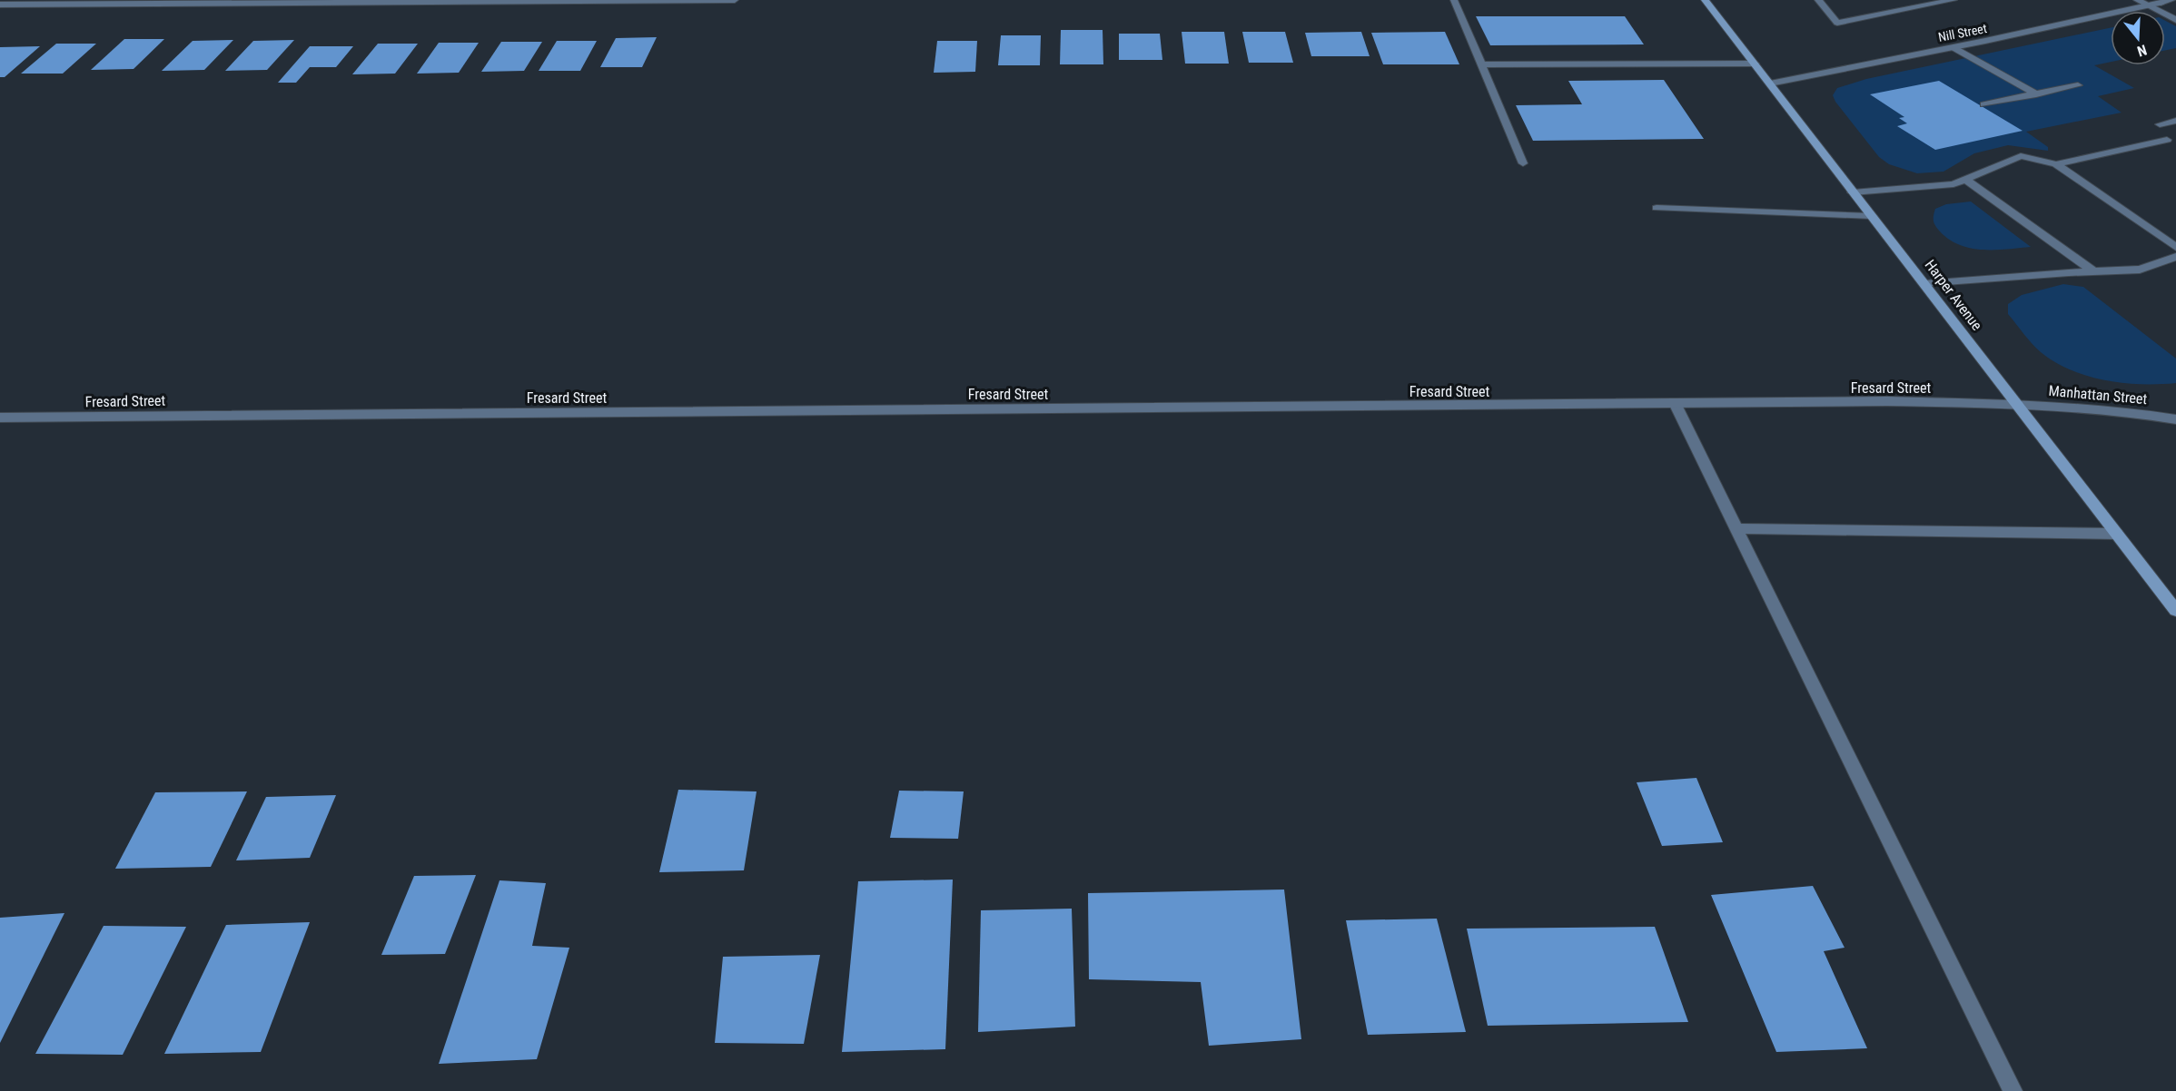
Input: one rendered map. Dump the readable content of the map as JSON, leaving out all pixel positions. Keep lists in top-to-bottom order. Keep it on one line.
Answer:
{"streets":{"main road":["Harper Avenue"],"street":["Nill Street","Fresard Street","Manhattan Street"]},"crossings":[["Nill Street","Harper Avenue"],["Harper Avenue","Fresard Street"],["Harper Avenue","Manhattan Street"],["Fresard Street","Manhattan Street"]],"north":"bottom"}
